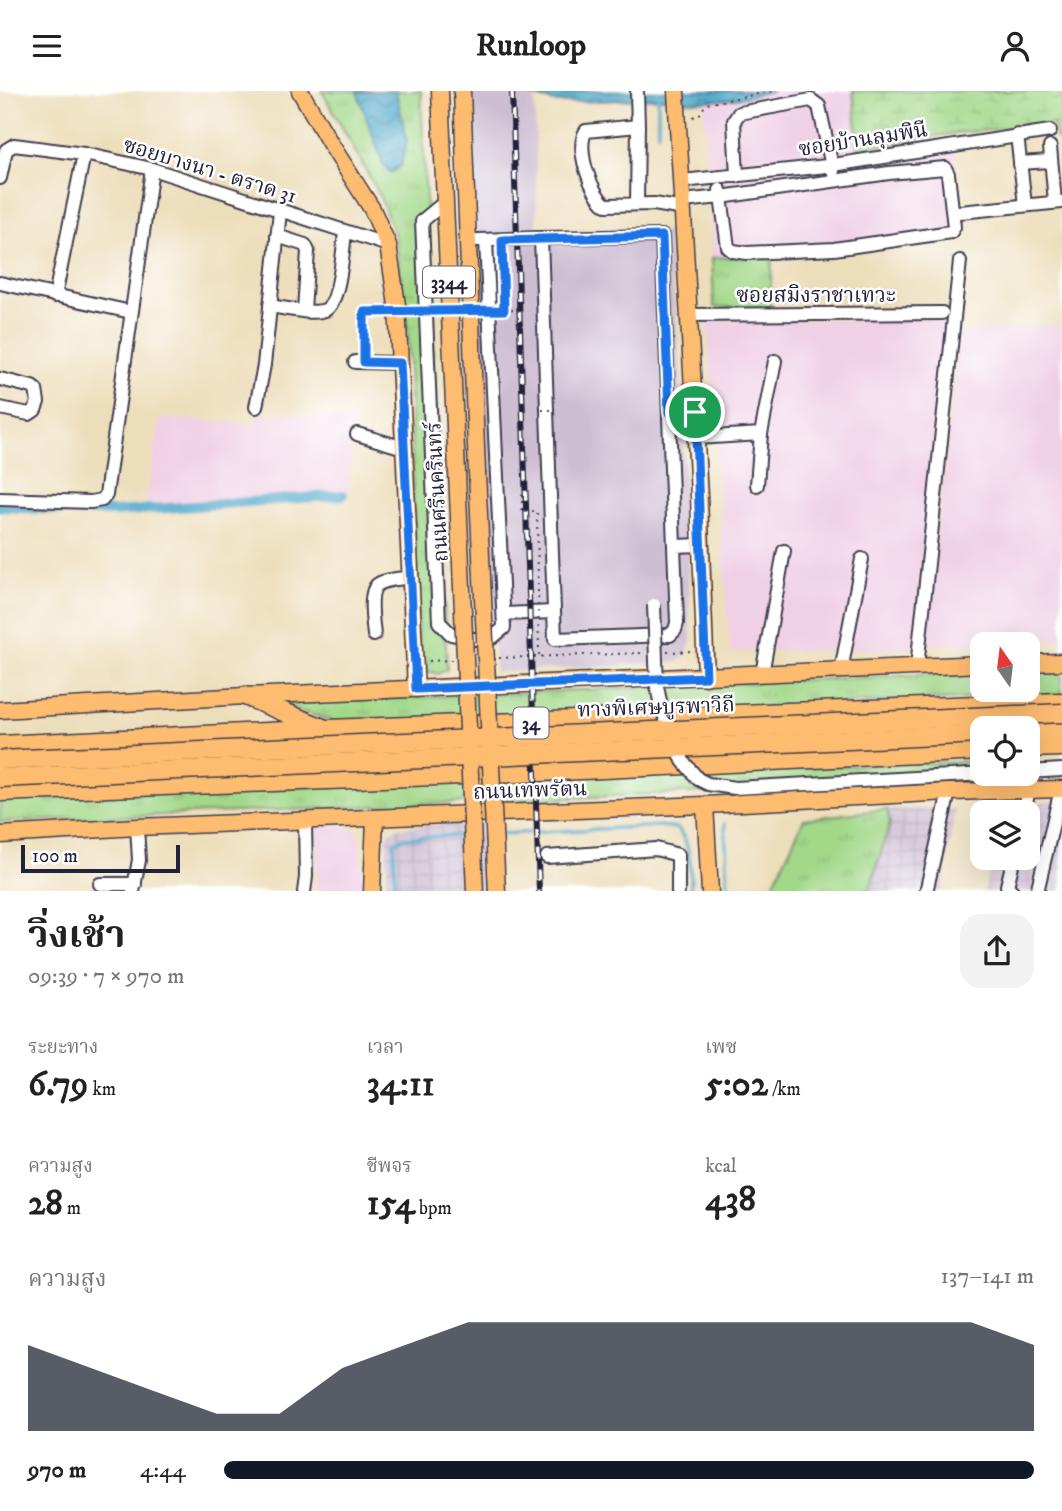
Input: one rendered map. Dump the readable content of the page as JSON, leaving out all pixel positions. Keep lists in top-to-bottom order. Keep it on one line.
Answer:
{"streets":{"highway":["ทางพิเศษบูรพาวิถี","34","ถนนเทพรัตน"],"main road":["3344","ถนนศรีนครินทร์"],"street":["ซอยบ้านลุมพินี","ซอยบางนา - ตราด 31","ซอยสมิงราชาเทวะ"]},"scale_bar":"100 m","north":"top","page":{"header":"Runloop","scale":"100 m","heading":["วิ่งเช้า","09:39 · 7 × 970 m"],"stats":[["ระยะทาง","6.79 km"],["เวลา","34:11"],["เพซ","5:02 /km"],["ความสูง","28 m"],["ชีพจร","154 bpm"],["kcal","438"]],"chart":["ความสูง","137–141 m"],"list":[{"name":"970 m","note":"4:44"}]}}
